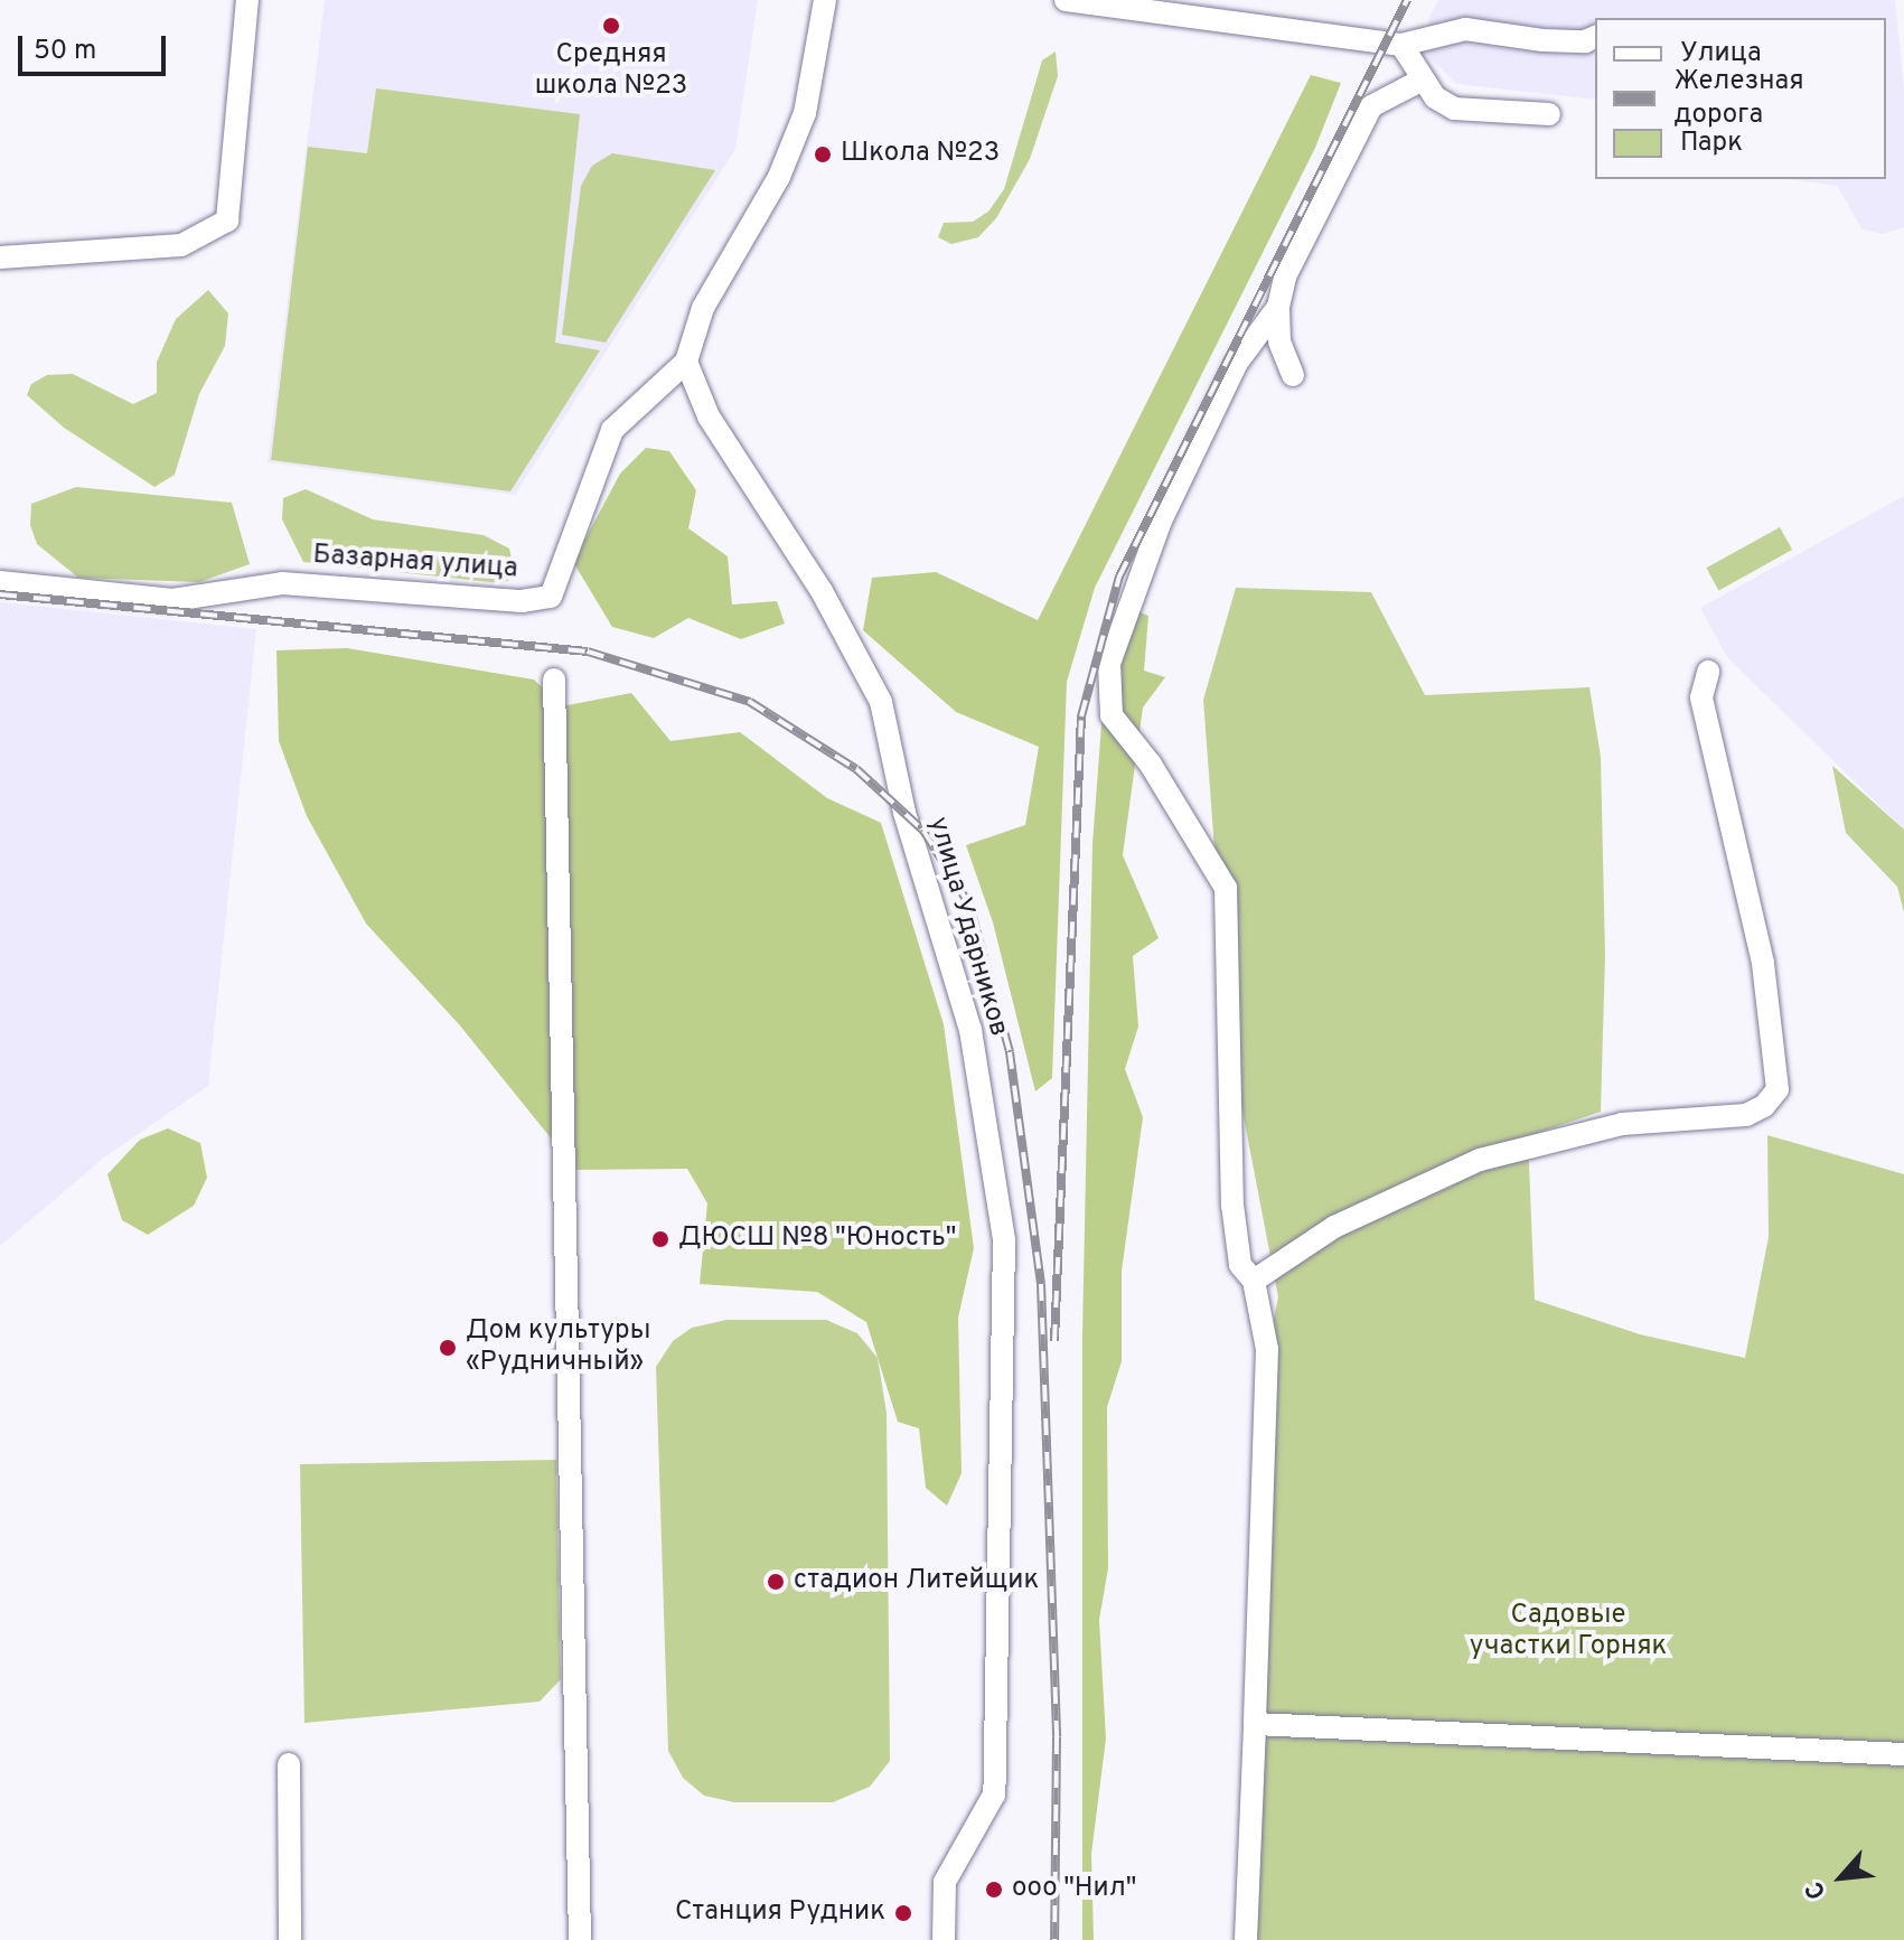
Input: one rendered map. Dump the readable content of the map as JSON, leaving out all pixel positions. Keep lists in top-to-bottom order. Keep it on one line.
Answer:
{"streets":{"street":["Базарная улица","улица Ударников"]},"crossings":[["Базарная улица","улица Ударников"]],"parks":["Садовые участки Горняк"],"places":["Средняя школа №23","Школа №23","ДЮСШ №8 \"Юность\"","Дом культуры «Рудничный»","стадион Литейщик","ооо \"Нил\"","Станция Рудник"],"legend":["Улица","Железная дорога","Парк"],"scale_bar":"50 m","north":"bottom left"}
